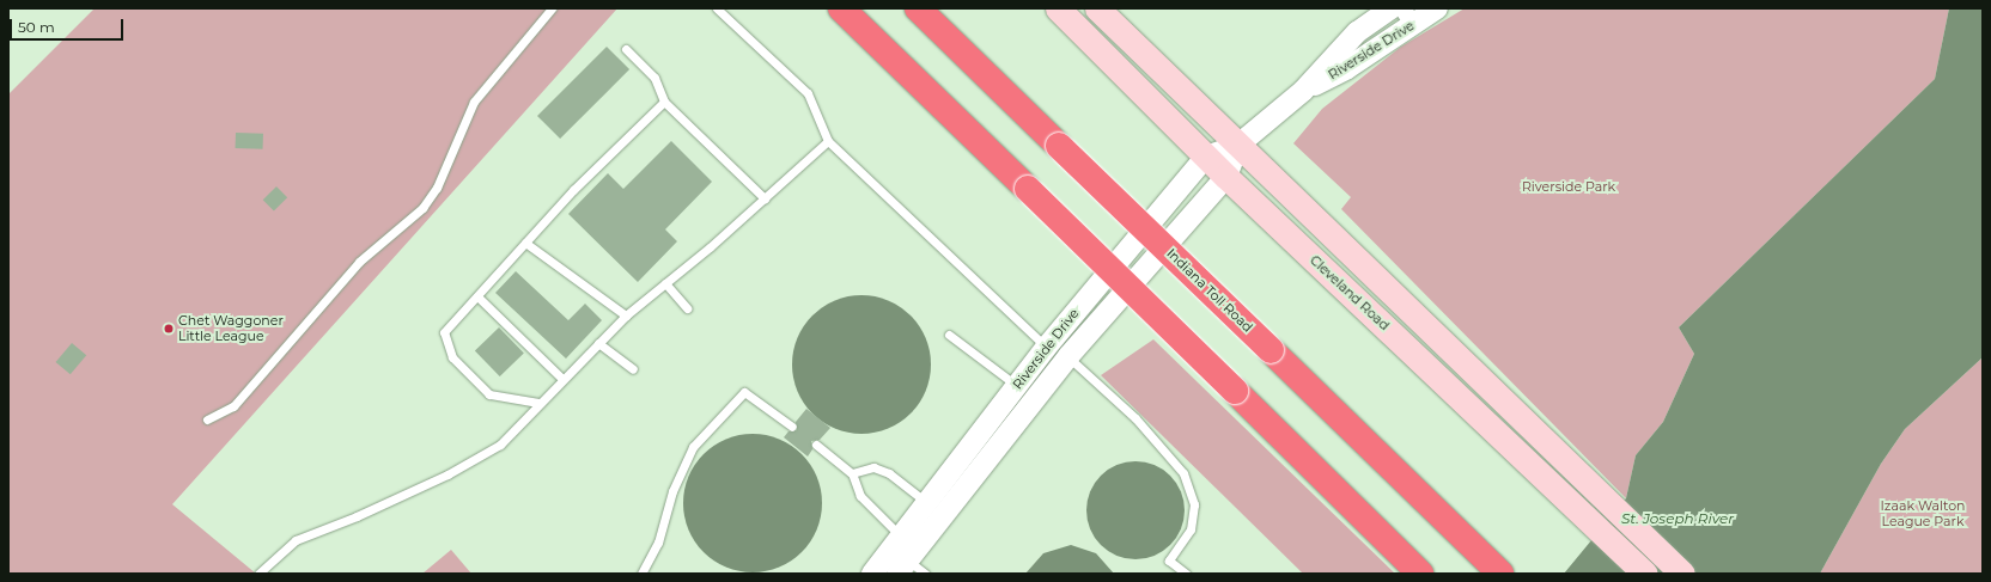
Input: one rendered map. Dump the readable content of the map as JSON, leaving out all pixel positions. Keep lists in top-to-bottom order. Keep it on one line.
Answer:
{"streets":{"highway":["Indiana Toll Road"],"main road":["Cleveland Road"],"street":["Riverside Drive"]},"crossings":[["Riverside Drive","Cleveland Road"]],"water":["St. Joseph River"],"parks":["Riverside Park","Izaak Walton League Park"],"places":["Chet Waggoner Little League"],"scale_bar":"50 m"}
